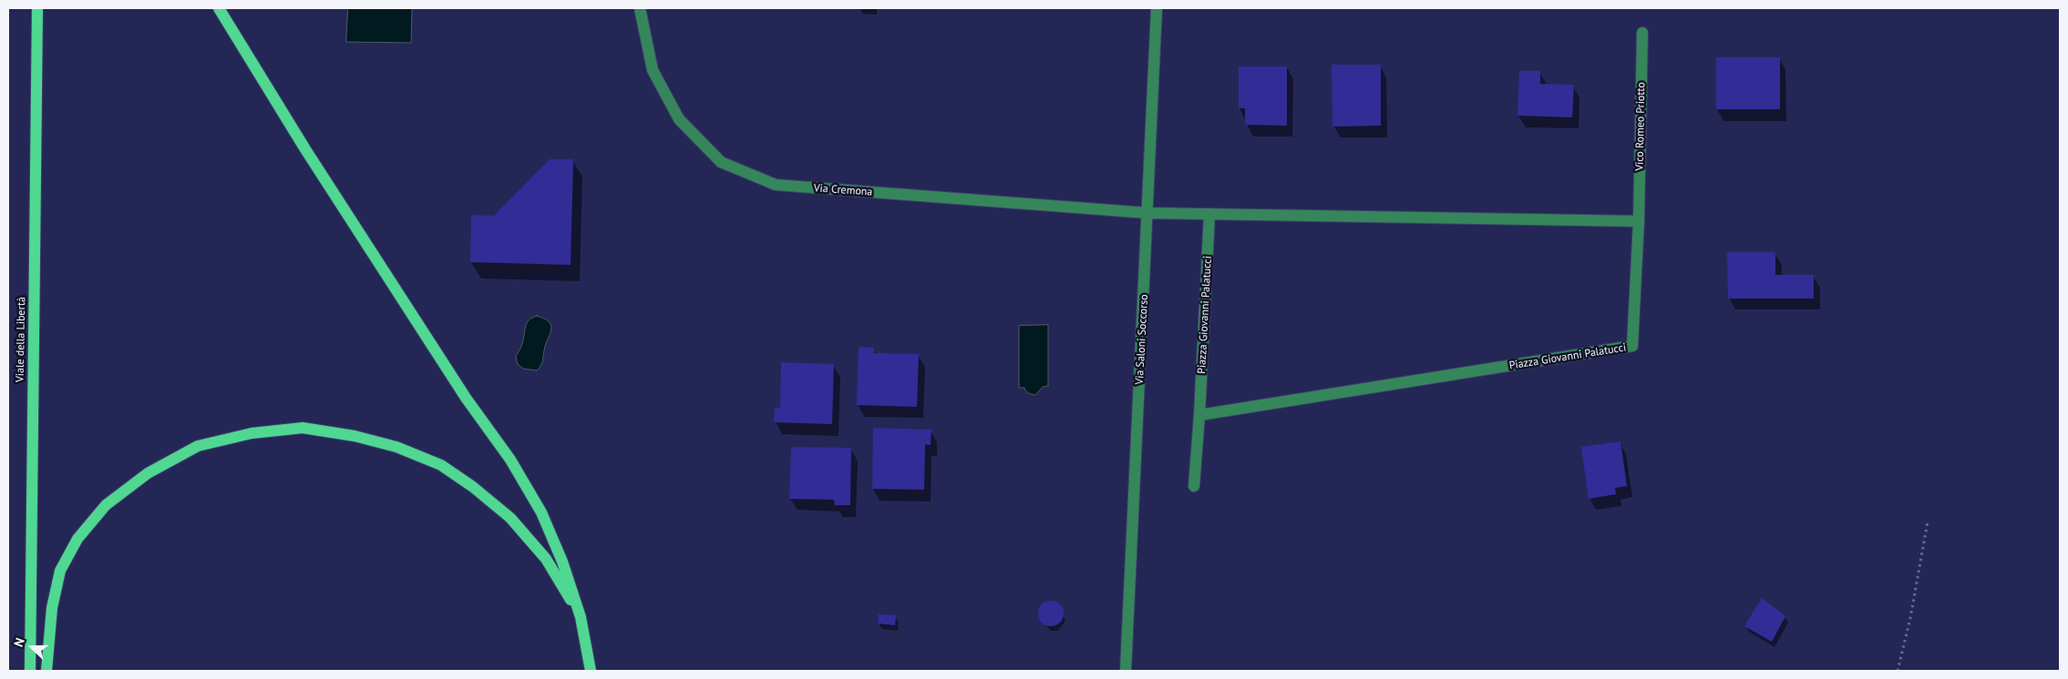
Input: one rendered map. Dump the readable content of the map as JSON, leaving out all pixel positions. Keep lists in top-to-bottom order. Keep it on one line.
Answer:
{"streets":{"main road":["Viale della Libertà"],"street":["Vico Romeo Priotto","Via Cremona","Piazza Giovanni Palatucci","Via Saloni Soccorso"]},"crossings":[["Vico Romeo Priotto","Piazza Giovanni Palatucci"],["Via Cremona","Via Saloni Soccorso"]],"north":"left"}
